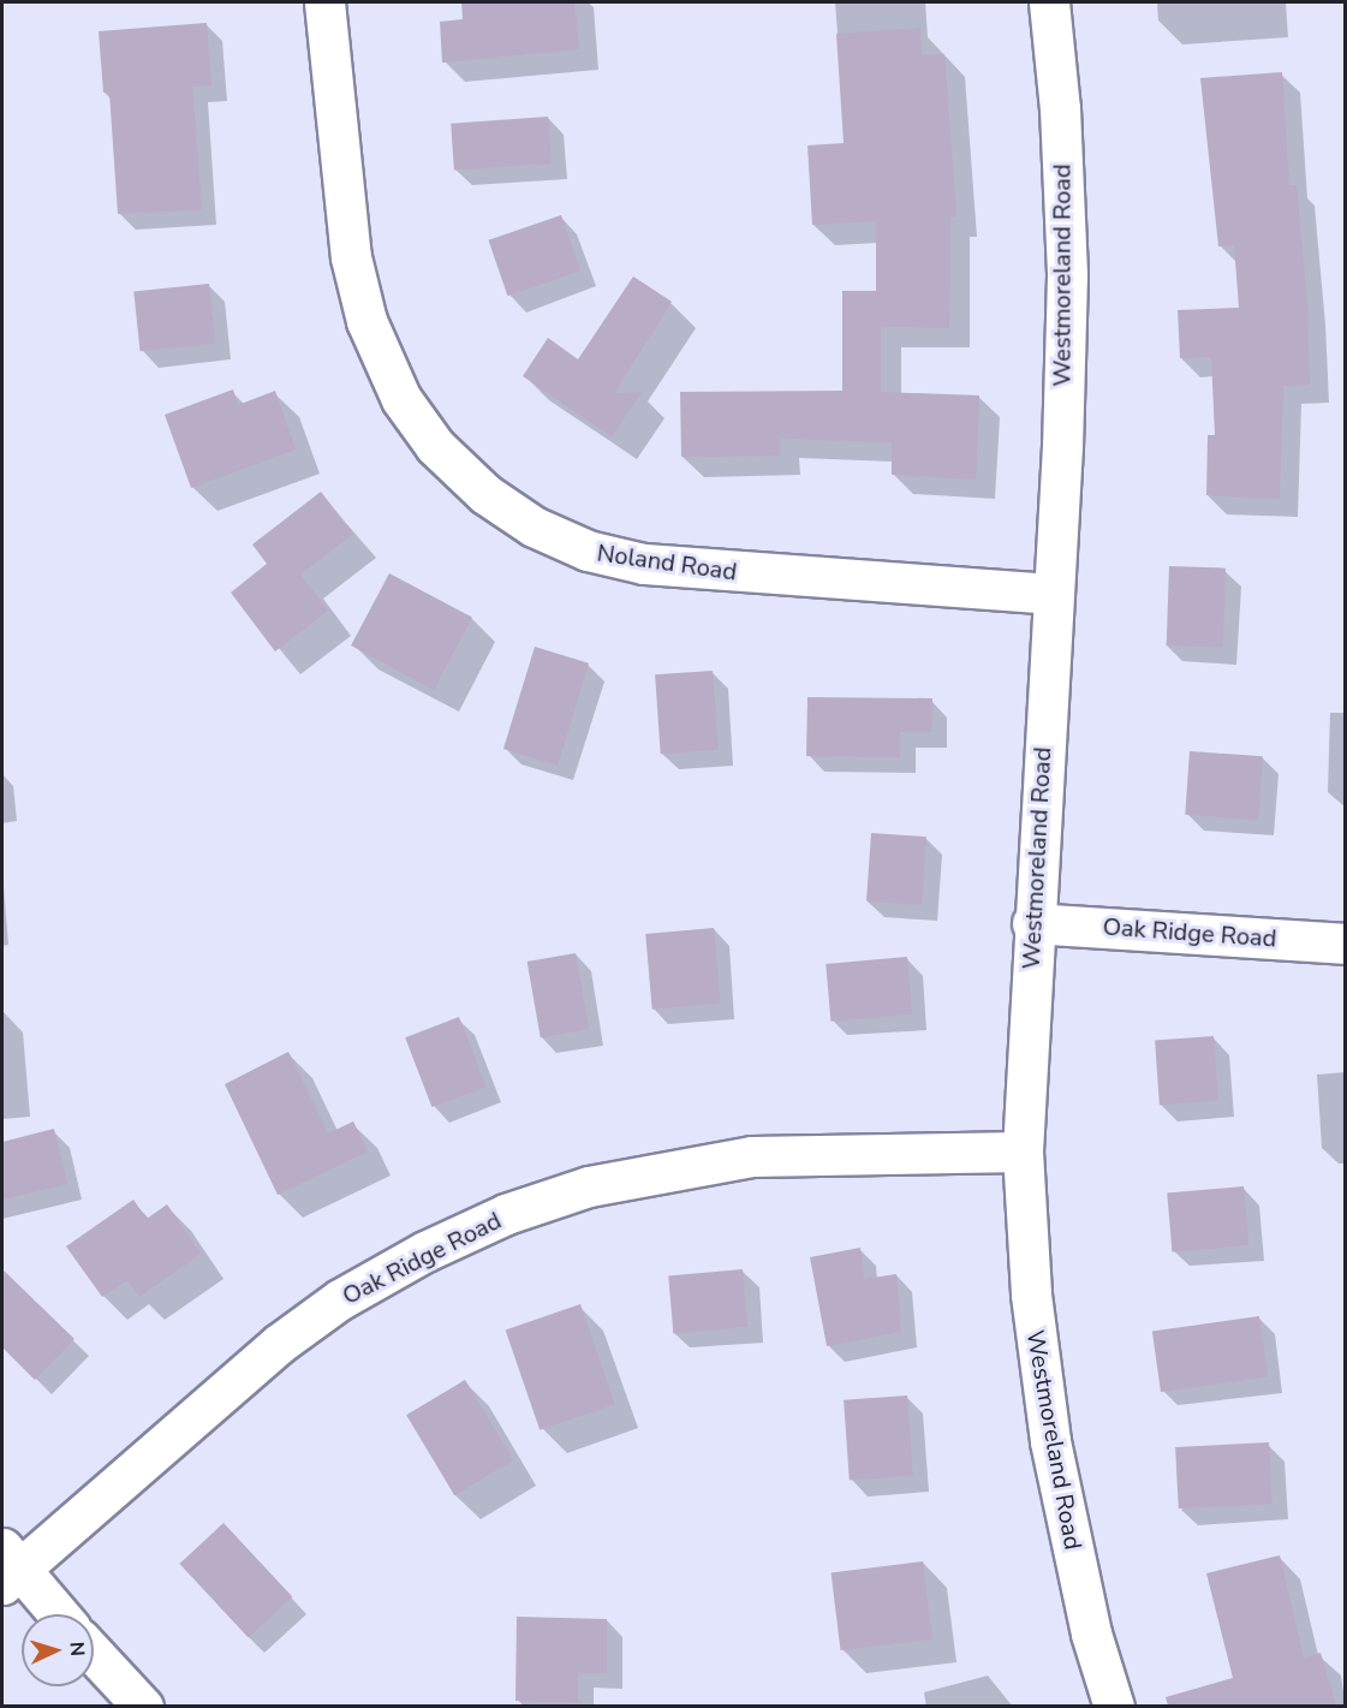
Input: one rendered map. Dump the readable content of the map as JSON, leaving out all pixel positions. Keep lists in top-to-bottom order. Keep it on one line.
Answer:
{"streets":{"street":["Westmoreland Road","Noland Road","Oak Ridge Road"]},"crossings":[["Westmoreland Road","Noland Road"],["Westmoreland Road","Oak Ridge Road"]],"north":"right"}
